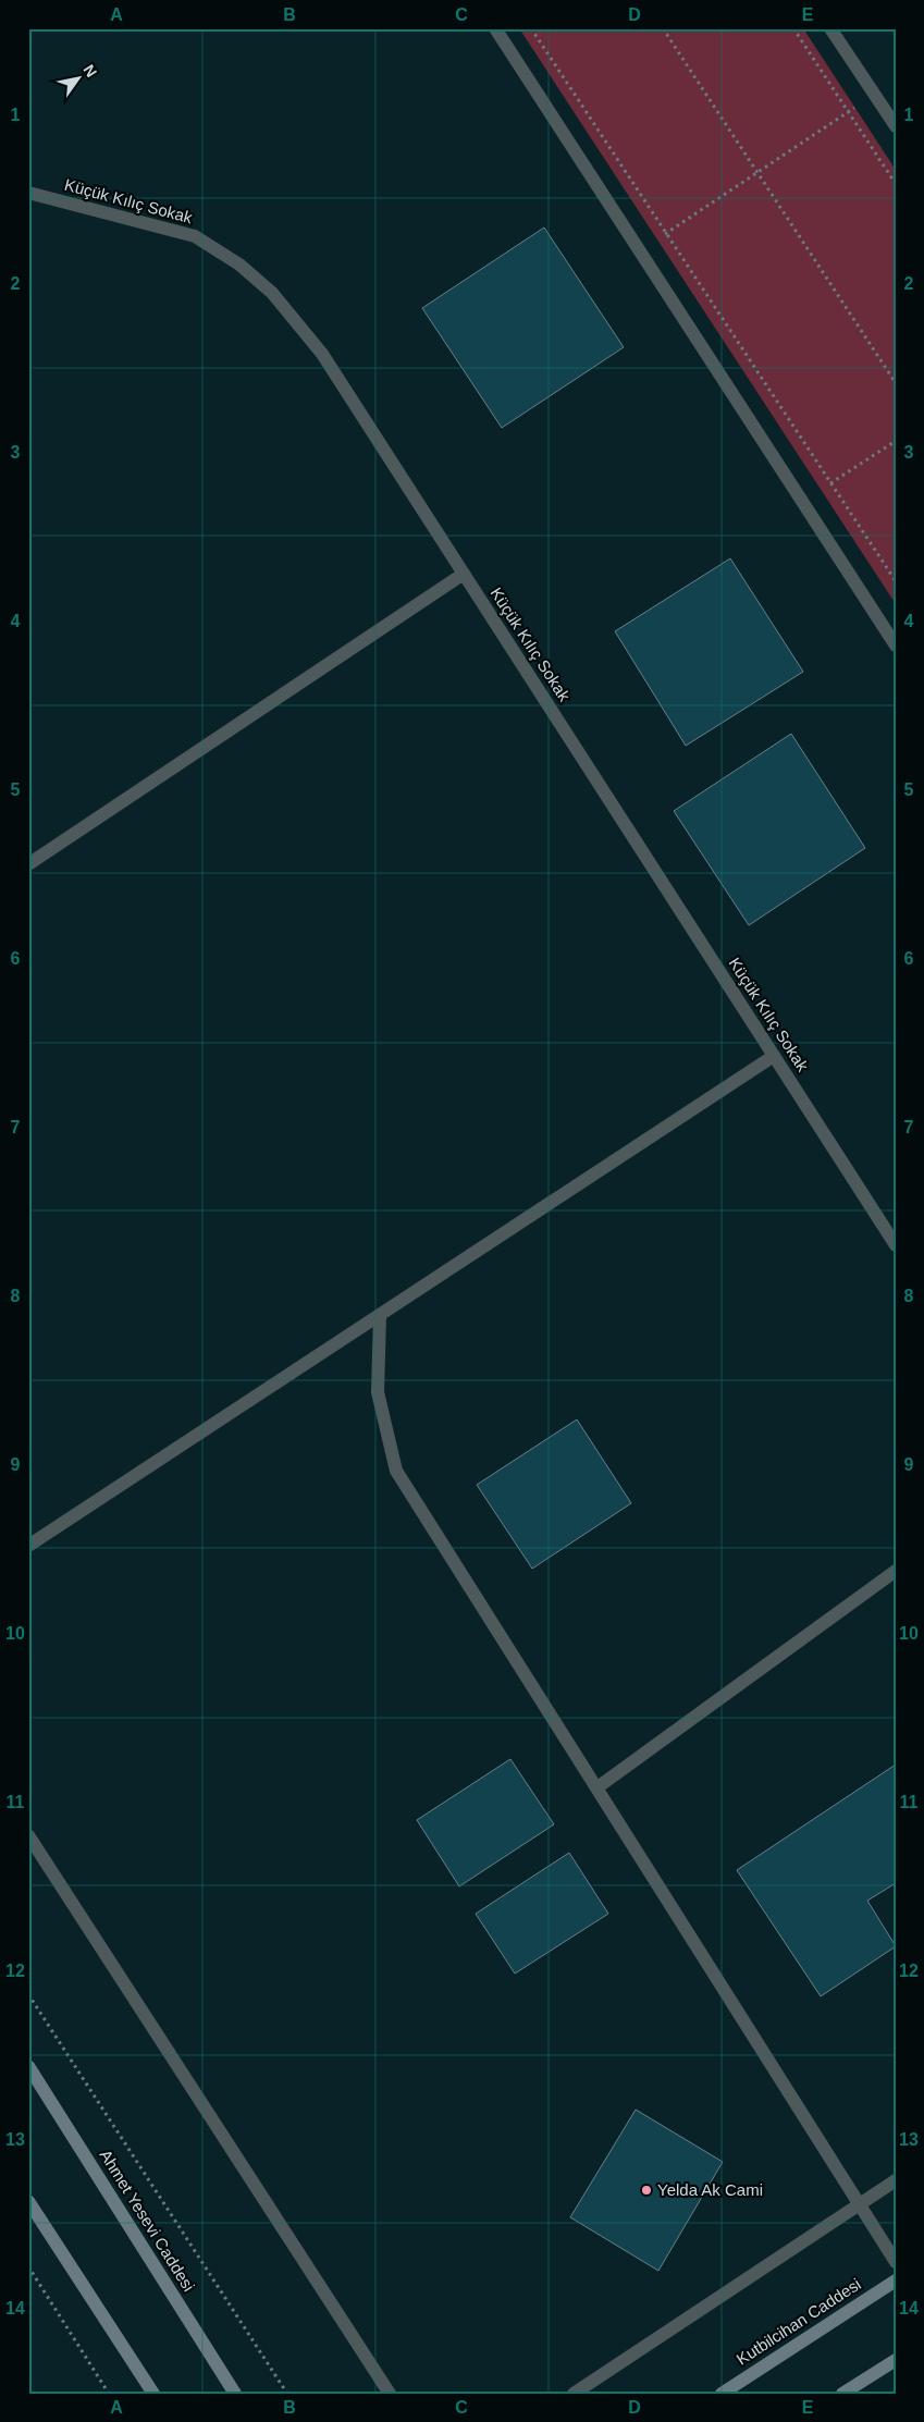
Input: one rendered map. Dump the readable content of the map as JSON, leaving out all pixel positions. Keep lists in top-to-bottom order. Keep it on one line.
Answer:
{"streets":{"main road":["Ahmet Yesevi Caddesi","Kutbilcihan Caddesi"],"street":["Küçük Kılıç Sokak"]},"places":["Yelda Ak Cami"],"north":"top right","grid":{"columns":["A","B","C","D","E"],"rows":["1","2","3","4","5","6","7","8","9","10","11","12","13","14"]}}
